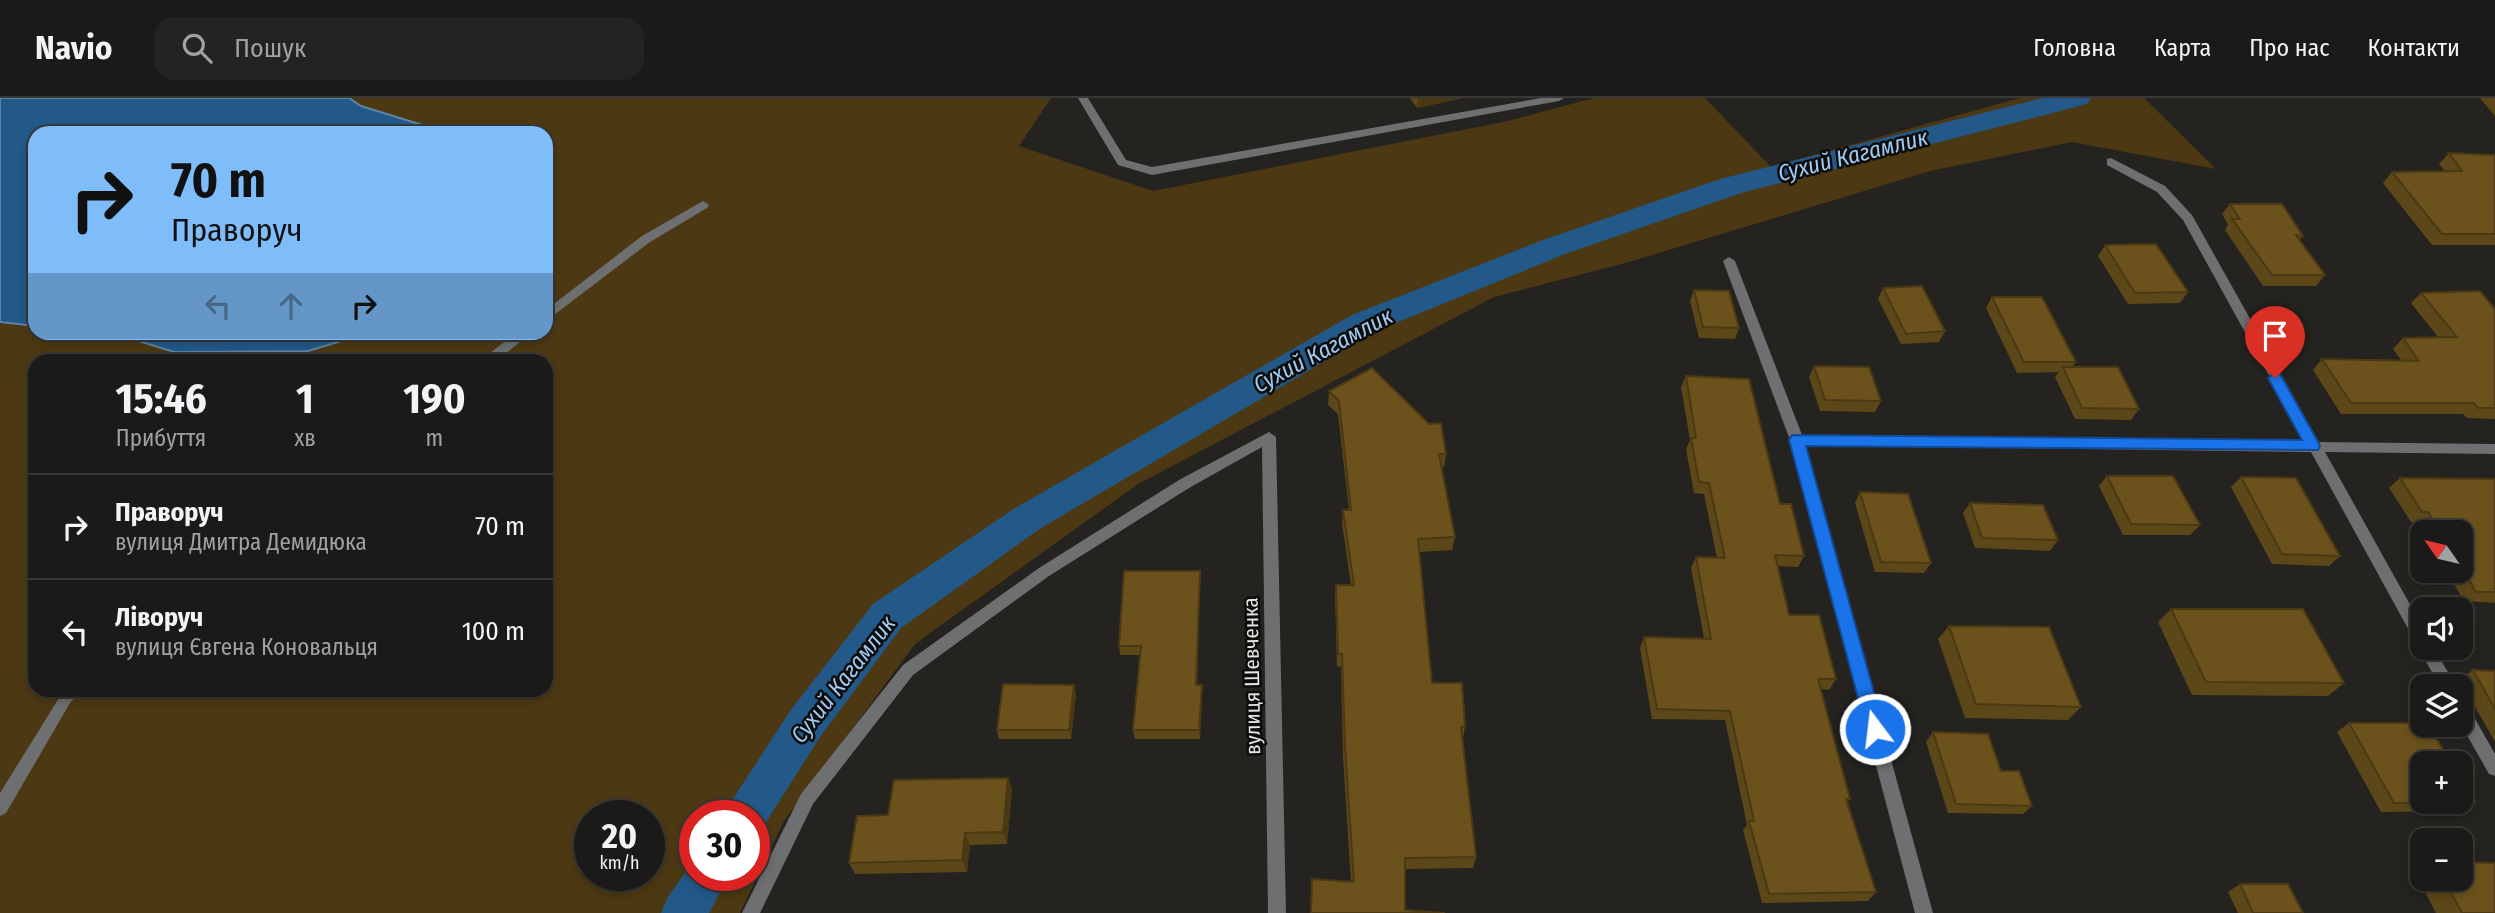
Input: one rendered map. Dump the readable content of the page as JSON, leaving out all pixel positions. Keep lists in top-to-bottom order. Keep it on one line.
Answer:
{"streets":{"street":["вулиця Шевченка"]},"water":["Сухий Кагамлик"],"north":"top left","page":{"header":"Navio","search":"Пошук","nav":["Головна","Карта","Про нас","Контакти"],"turn":["70 m","Праворуч"],"eta":["15:46","Прибуття","1","хв","190","m"],"list":[{"name":"Праворуч","note":"вулиця Дмитра Демидюка","value":"70 m"},{"name":"Ліворуч","note":"вулиця Євгена Коновальця","value":"100 m"}],"map_buttons":["+","−"],"speed":"20 km/h","limit":"30"}}
